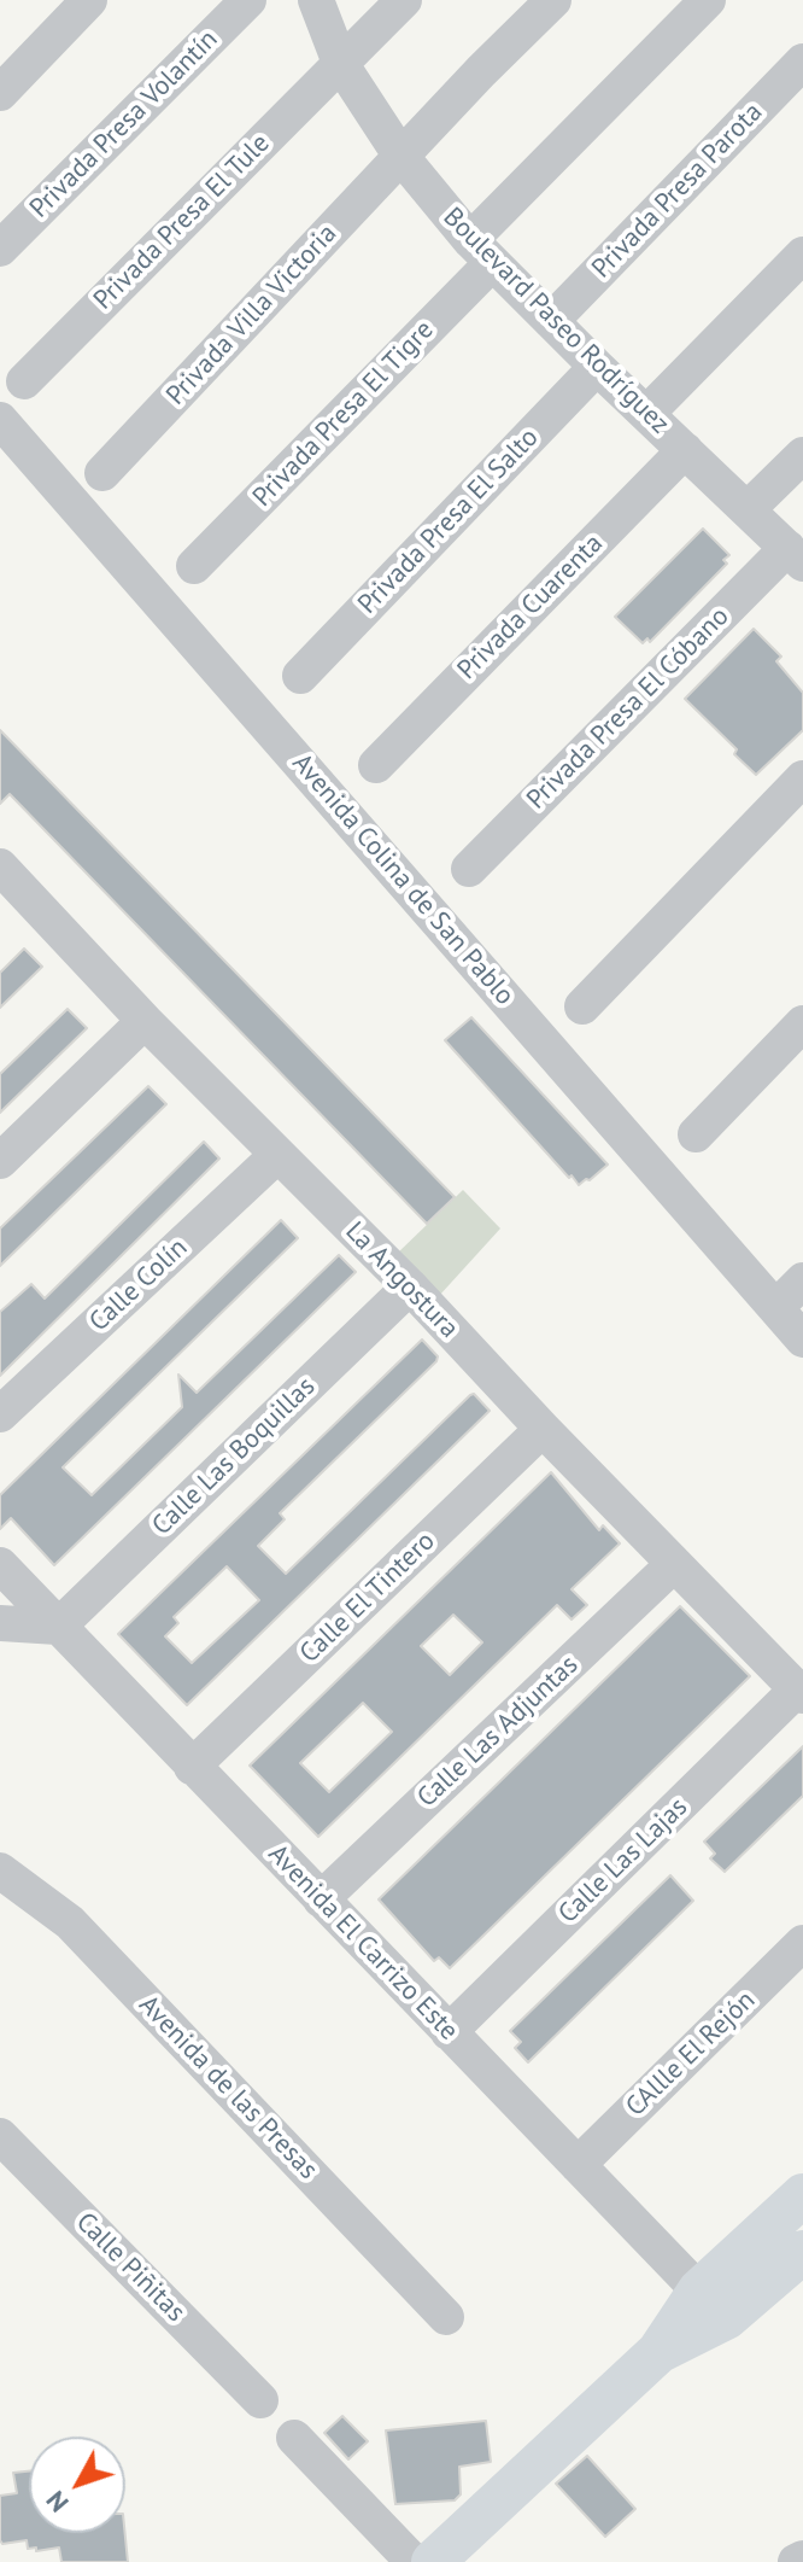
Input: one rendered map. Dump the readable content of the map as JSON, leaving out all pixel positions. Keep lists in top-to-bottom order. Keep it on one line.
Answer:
{"streets":{"street":["Privada Presa Volantín","Privada Presa Parota","Privada Presa El Tule","Privada Villa Victoria","Boulevard Paseo Rodríguez","Privada Presa El Tigre","Privada Presa El Salto","Privada Cuarenta","Privada Presa El Cóbano","Avenida Colina de San Pablo","La Angostura","Calle Colín","Calle Las Boquillas","Calle El Tintero","Calle Las Adjuntas","Calle Las Lajas","Avenida El Carrizo Este","CAllle El Rejón","Avenida de las Presas","Calle Piñitas"]},"crossings":[["Privada Presa Parota","Boulevard Paseo Rodríguez"],["Privada Presa El Tule","Boulevard Paseo Rodríguez"],["Privada Villa Victoria","Boulevard Paseo Rodríguez"],["Boulevard Paseo Rodríguez","Privada Presa El Tigre"],["Boulevard Paseo Rodríguez","Privada Presa El Salto"],["Boulevard Paseo Rodríguez","Privada Cuarenta"],["Boulevard Paseo Rodríguez","Privada Presa El Cóbano"],["La Angostura","Calle Colín"],["La Angostura","Calle Las Boquillas"],["La Angostura","Calle El Tintero"],["La Angostura","Calle Las Adjuntas"],["La Angostura","Calle Las Lajas"],["Calle Las Boquillas","Avenida El Carrizo Este"],["Calle El Tintero","Avenida El Carrizo Este"],["Calle Las Adjuntas","Avenida El Carrizo Este"],["Calle Las Lajas","Avenida El Carrizo Este"],["Avenida El Carrizo Este","CAllle El Rejón"]],"north":"bottom left"}
